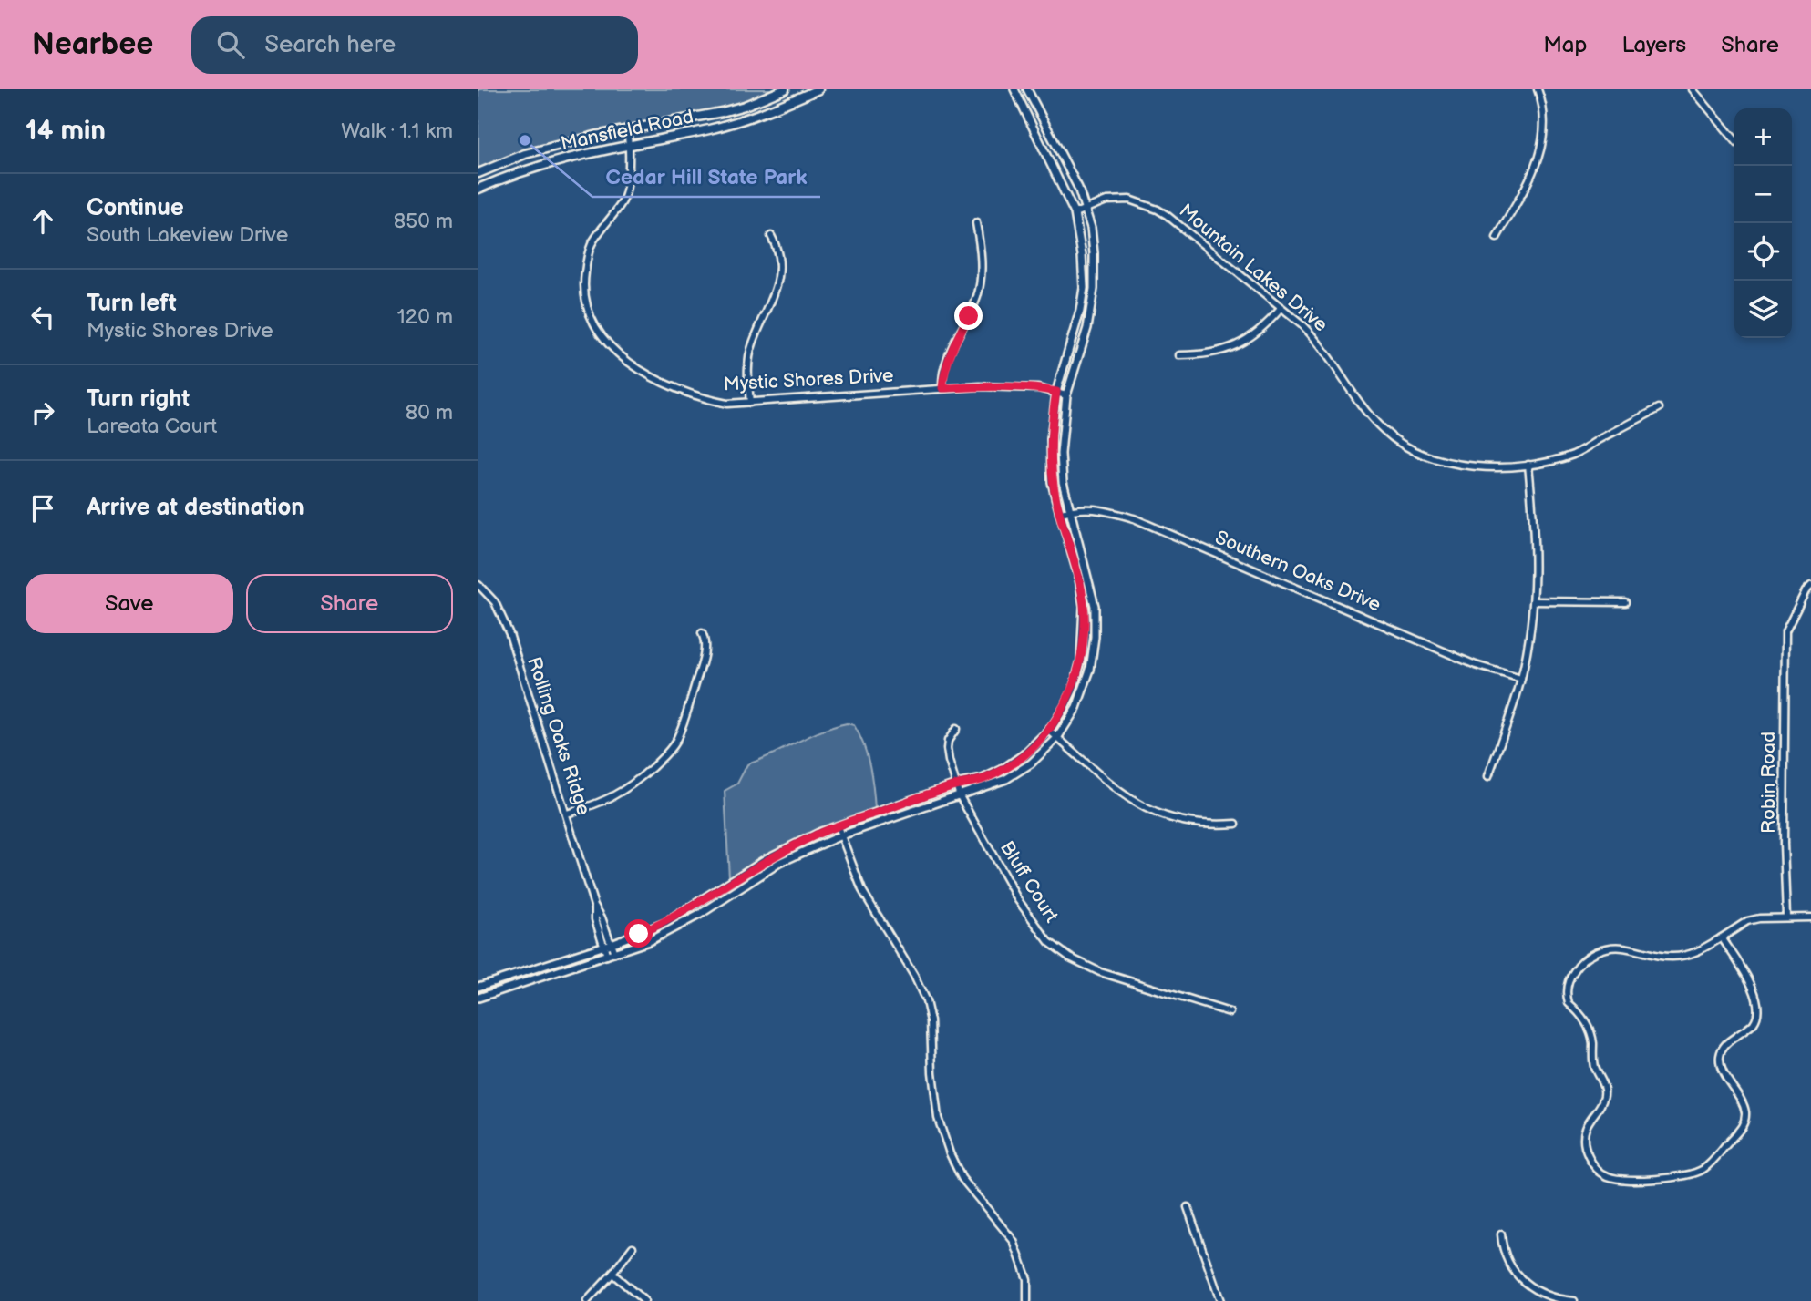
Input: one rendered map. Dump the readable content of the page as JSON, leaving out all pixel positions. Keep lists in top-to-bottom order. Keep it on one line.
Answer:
{"streets":{"main road":["Mansfield Road"],"street":["Mountain Lakes Drive","Mystic Shores Drive","Southern Oaks Drive","Rolling Oaks Ridge","Robin Road","Bluff Court"]},"crossings":[["Mansfield Road","Mystic Shores Drive"]],"places":["Cedar Hill State Park"],"page":{"header":"Nearbee","search":"Search here","nav":["Map","Layers","Share"],"heading":["14 min","Walk · 1.1 km"],"map_buttons":["+","−"],"list":[["Continue","South Lakeview Drive","850 m"],["Turn left","Mystic Shores Drive","120 m"],["Turn right","Lareata Court","80 m"],"Arrive at destination"],"buttons":["Save","Share"]}}
